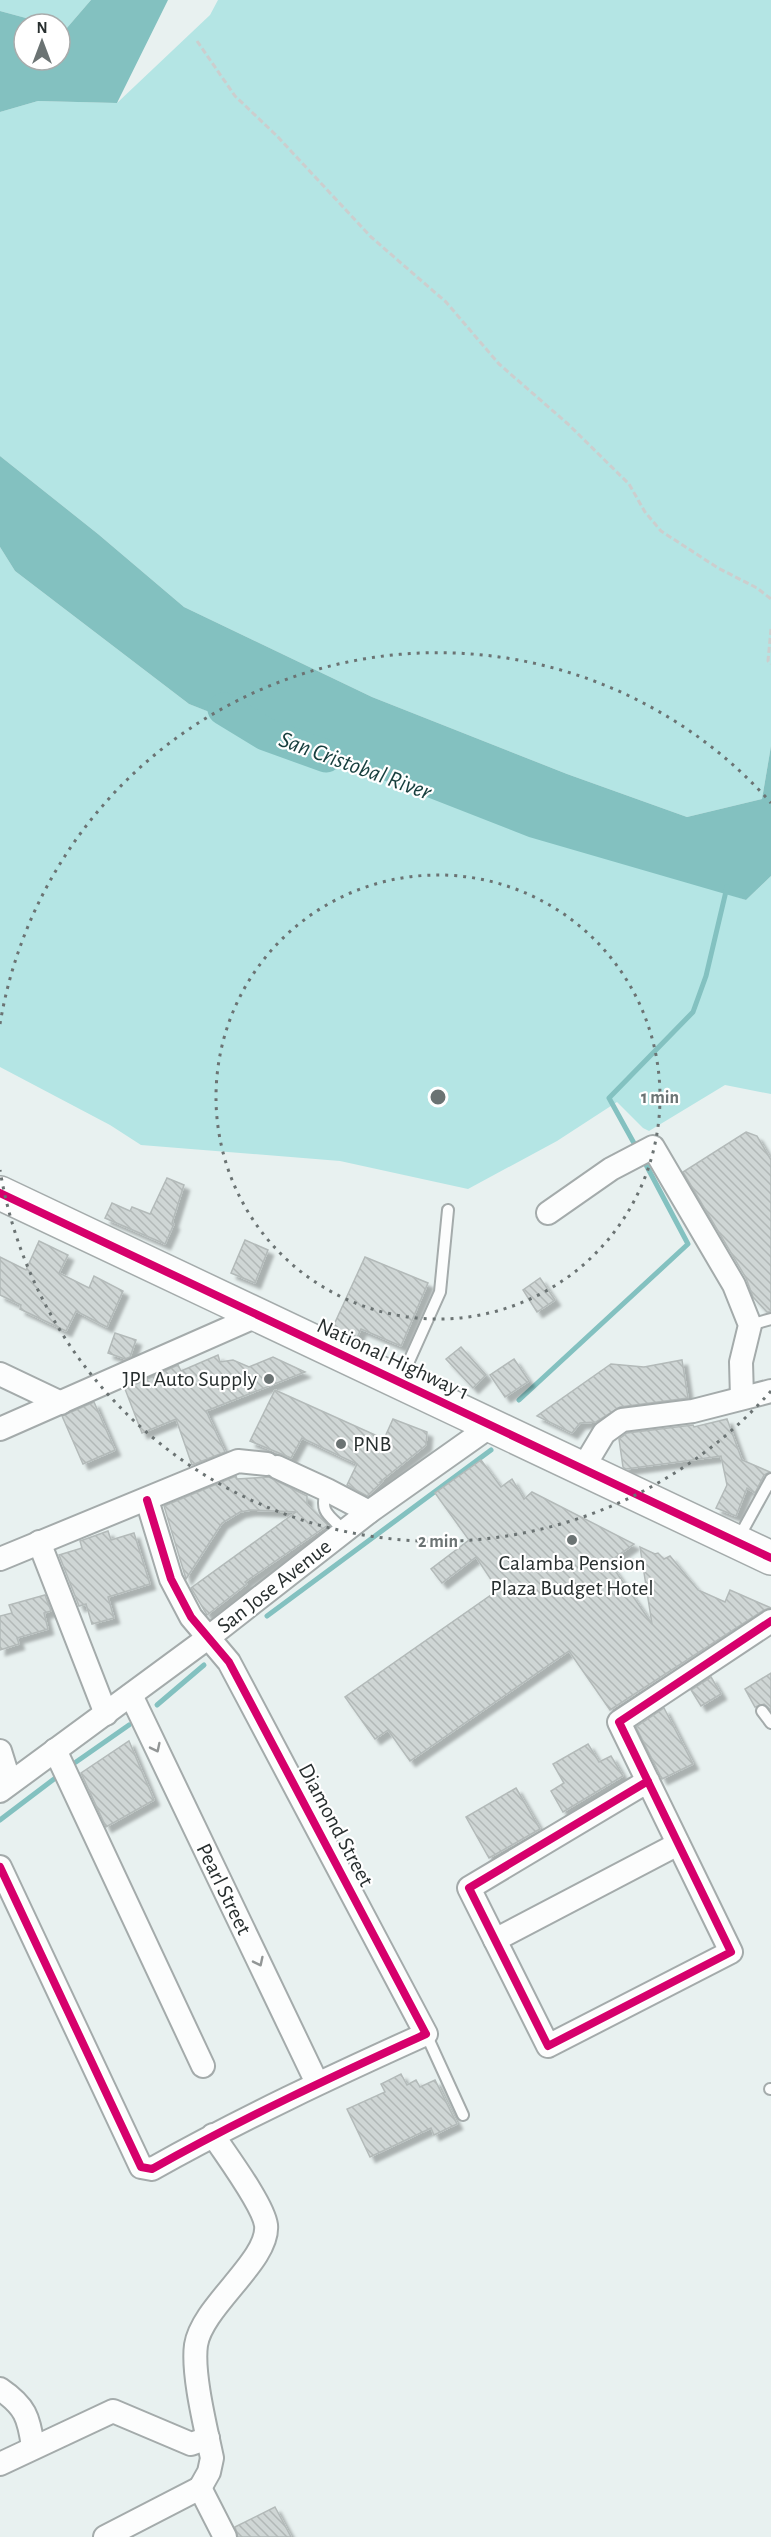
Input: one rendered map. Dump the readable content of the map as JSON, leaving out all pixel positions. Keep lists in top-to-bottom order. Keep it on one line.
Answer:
{"streets":{"highway":["National Highway 1"],"street":["San Jose Avenue","Diamond Street","Pearl Street"]},"crossings":[["National Highway 1","San Jose Avenue"],["San Jose Avenue","Diamond Street"],["San Jose Avenue","Pearl Street"]],"water":["San Cristobal River"],"places":["JPL Auto Supply","PNB","Calamba Pension Plaza Budget Hotel"],"north":"top","rings":["1 min","2 min"]}
